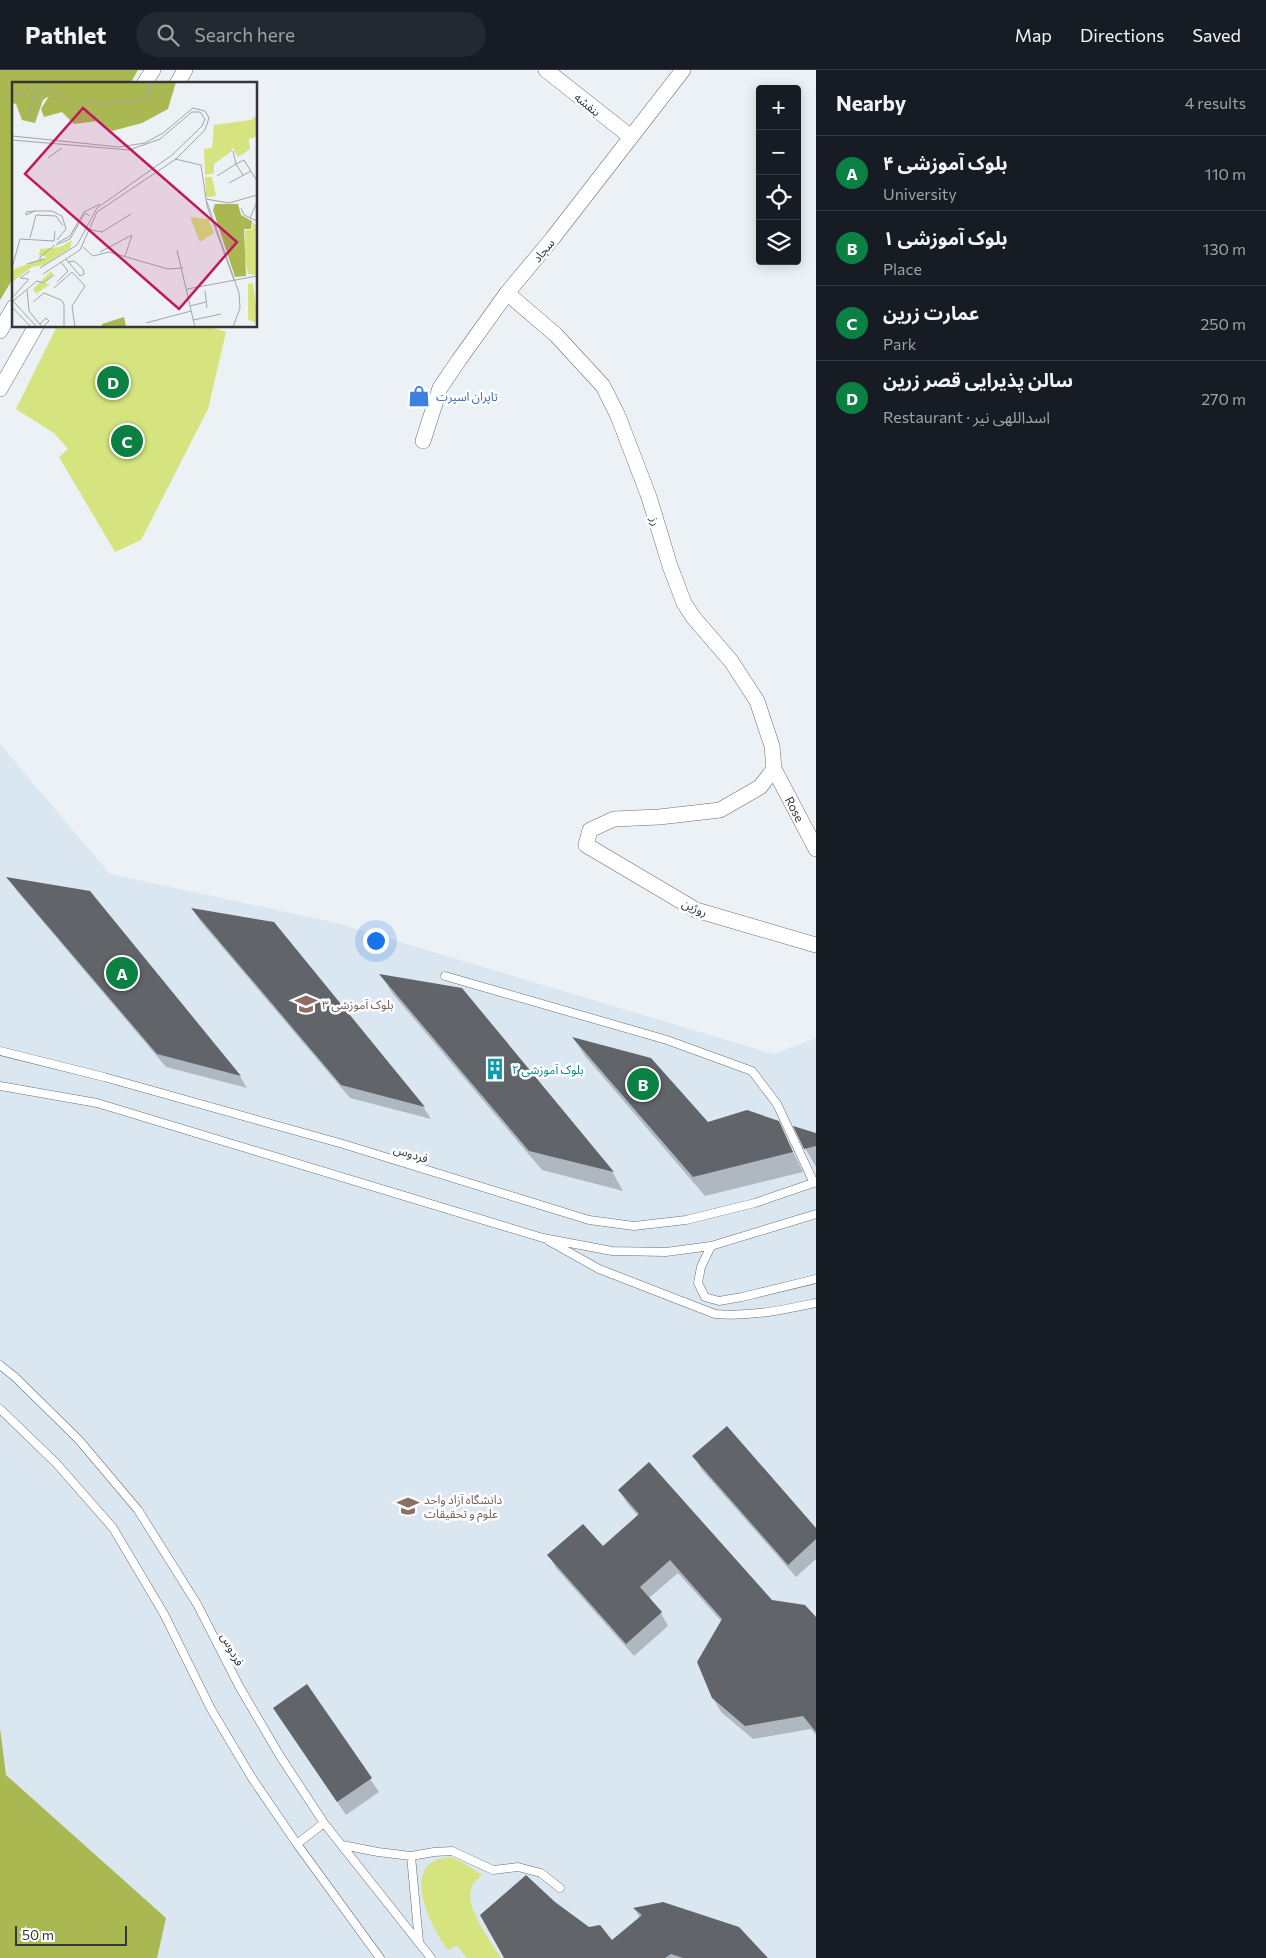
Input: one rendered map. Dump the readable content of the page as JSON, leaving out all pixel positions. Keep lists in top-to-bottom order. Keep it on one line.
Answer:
{"streets":{"street":["بنفشه","سجاد","رز","Rose","روژین"],"lane":["فردوس"]},"crossings":[["بنفشه","سجاد"],["سجاد","رز"],["رز","Rose"],["رز","روژین"],["Rose","روژین"]],"places":{"shop":["تاپران اسپرت"],"school or university":["بلوک آموزشی ۳","دانشگاه آزاد واحد علوم و تحقیقات"],"building":["بلوک آموزشی ۲"]},"scale_bar":"50 m","page":{"header":"Pathlet","search":"Search here","nav":["Map","Directions","Saved"],"heading":["Nearby","4 results"],"map_buttons":["+","−"],"list":[{"mark":"A","name":"بلوک آموزشی ۴","note":"University","value":"110 m"},{"mark":"B","name":"بلوک آموزشی ۱","note":"Place","value":"130 m"},{"mark":"C","name":"عمارت زرین","note":"Park","value":"250 m"},{"mark":"D","name":"سالن پذیرایی قصر زرین","note":"Restaurant · اسداللهی نیر","value":"270 m"}],"pins":["D","C","A","B"],"scale":"50 m"}}
